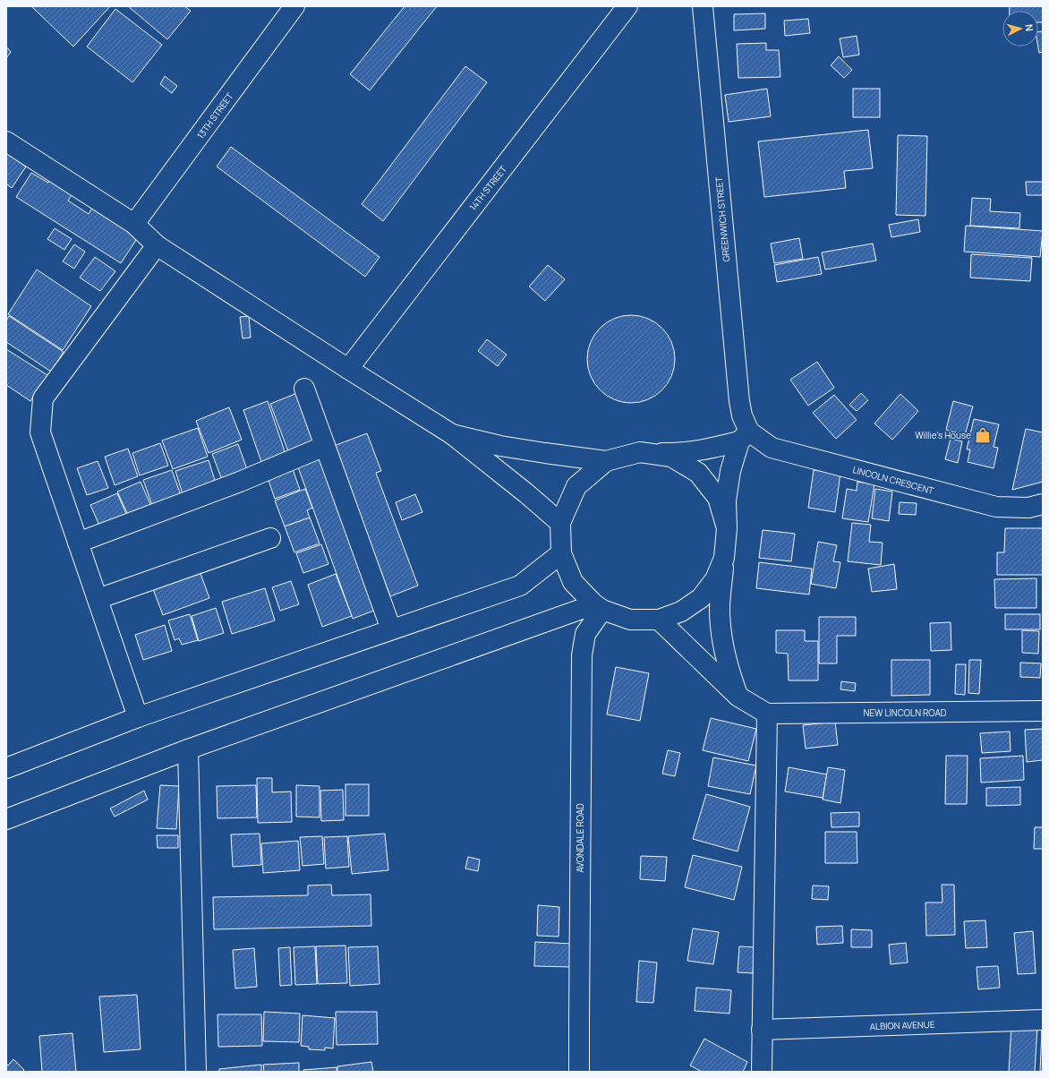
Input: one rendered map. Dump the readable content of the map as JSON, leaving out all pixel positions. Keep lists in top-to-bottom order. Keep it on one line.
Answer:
{"streets":{"street":["13TH STREET","14TH STREET","GREENWICH STREET","LINCOLN CRESCENT","NEW LINCOLN ROAD","AVONDALE ROAD","ALBION AVENUE"]},"crossings":[["GREENWICH STREET","LINCOLN CRESCENT"]],"places":{"shop":["Willie's House"]},"north":"right"}
